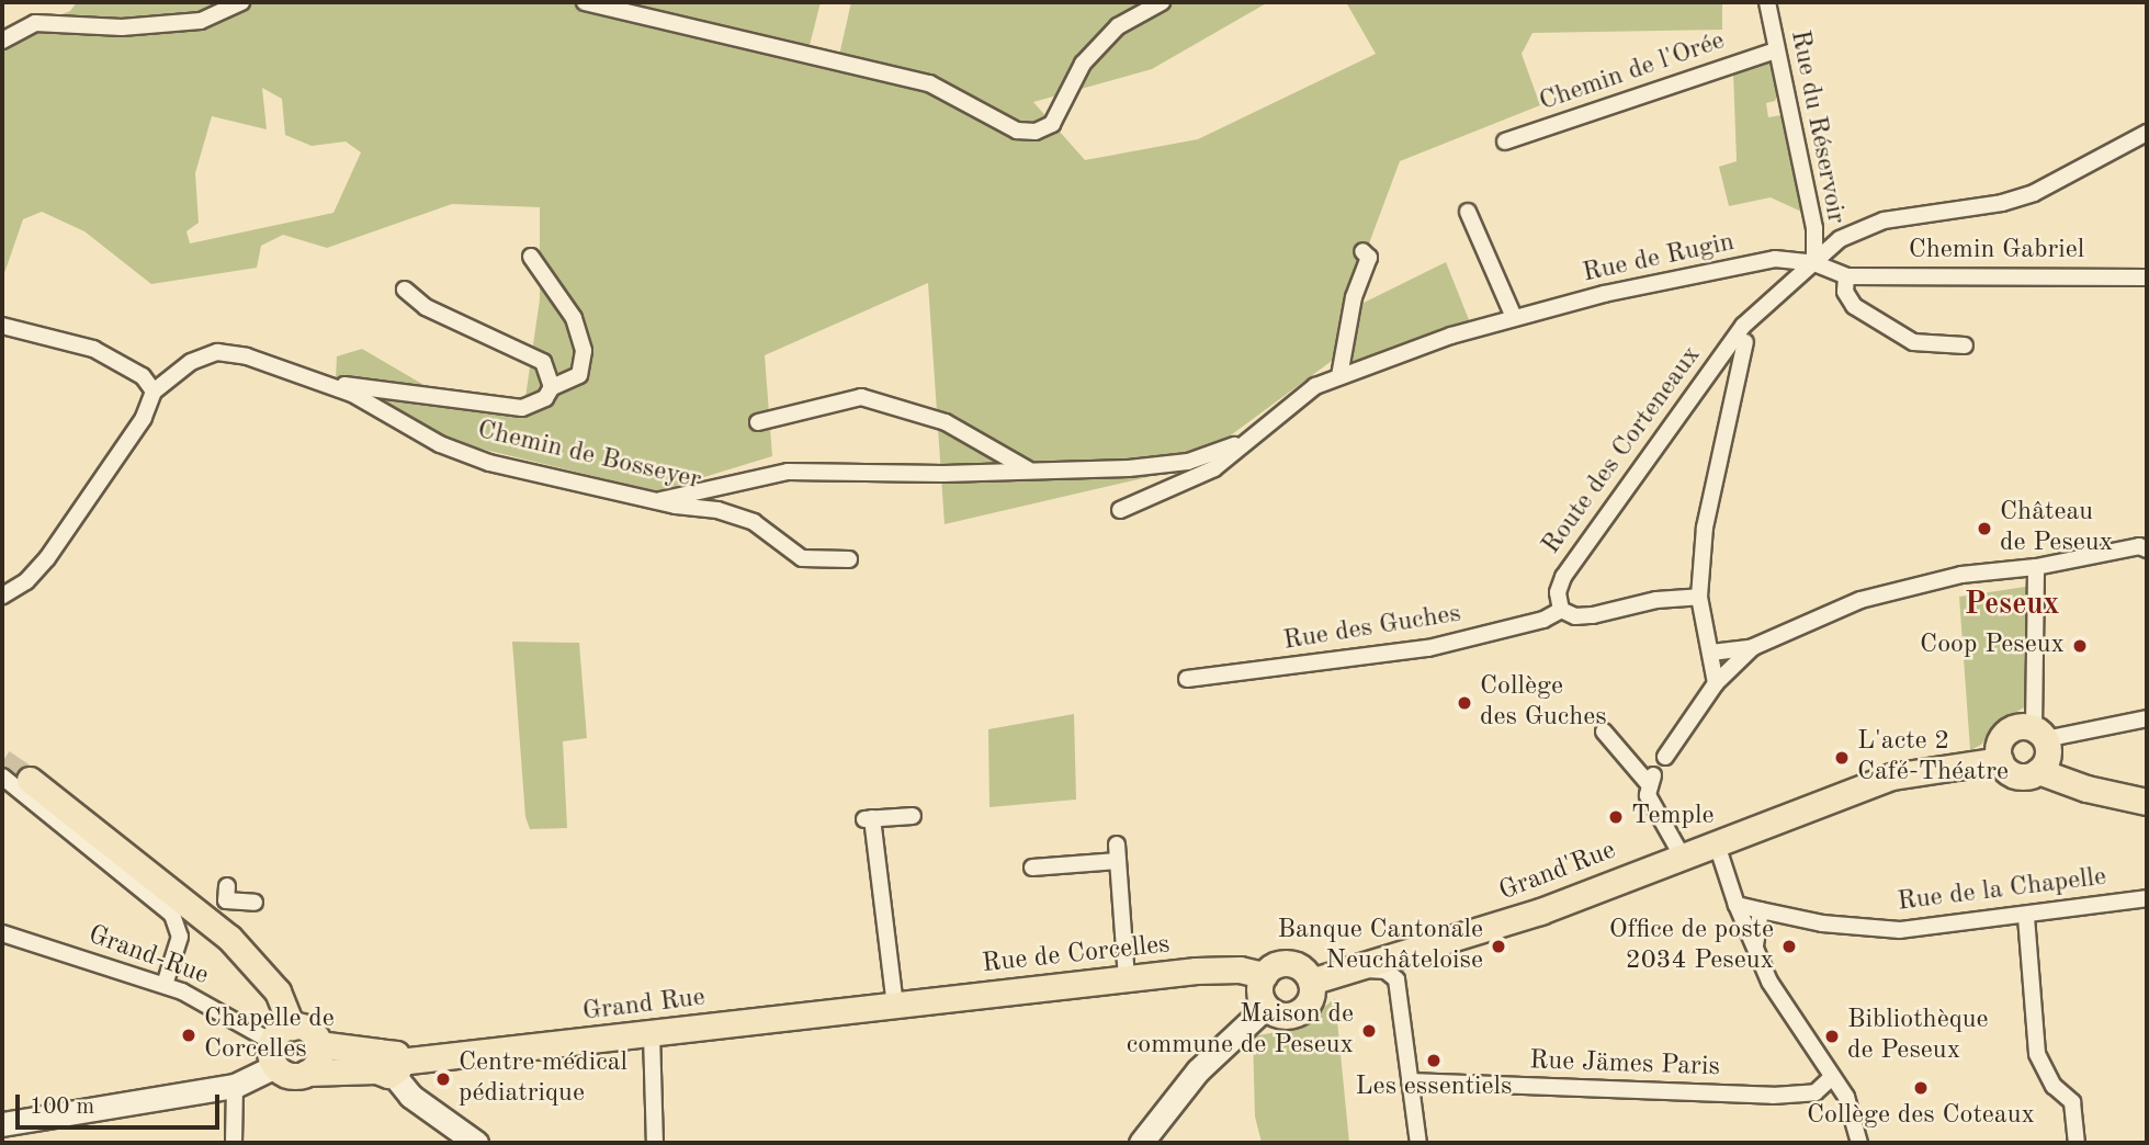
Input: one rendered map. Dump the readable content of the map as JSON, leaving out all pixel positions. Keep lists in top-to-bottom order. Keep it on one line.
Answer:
{"streets":{"main road":["Grand'Rue","Rue de Corcelles","Grand Rue"],"street":["Chemin de l'Orée","Rue du Réservoir","Chemin Gabriel","Rue de Rugin","Route des Corteneaux","Chemin de Bosseyer","Rue des Guches","Rue de la Chapelle","Grand-Rue","Rue Jämes Paris"]},"crossings":[["Chemin de l'Orée","Rue du Réservoir"],["Rue du Réservoir","Chemin Gabriel"],["Rue du Réservoir","Rue de Rugin"],["Rue du Réservoir","Route des Corteneaux"],["Chemin Gabriel","Rue de Rugin"],["Chemin Gabriel","Route des Corteneaux"],["Rue de Rugin","Route des Corteneaux"],["Rue de Rugin","Chemin de Bosseyer"],["Route des Corteneaux","Rue des Guches"],["Grand'Rue","Rue de Corcelles"],["Rue de Corcelles","Grand Rue"]],"districts":["Peseux"],"places":["Château de Peseux","Coop Peseux","Collège des Guches","L'acte 2 Café-Théatre","Temple","Banque Cantonale Neuchâteloise","Office de poste 2034 Peseux","Maison de commune de Peseux","Chapelle de Corcelles","Bibliothèque de Peseux","Les essentiels","Centre médical pédiatrique","Collège des Coteaux"],"scale_bar":"100 m"}
